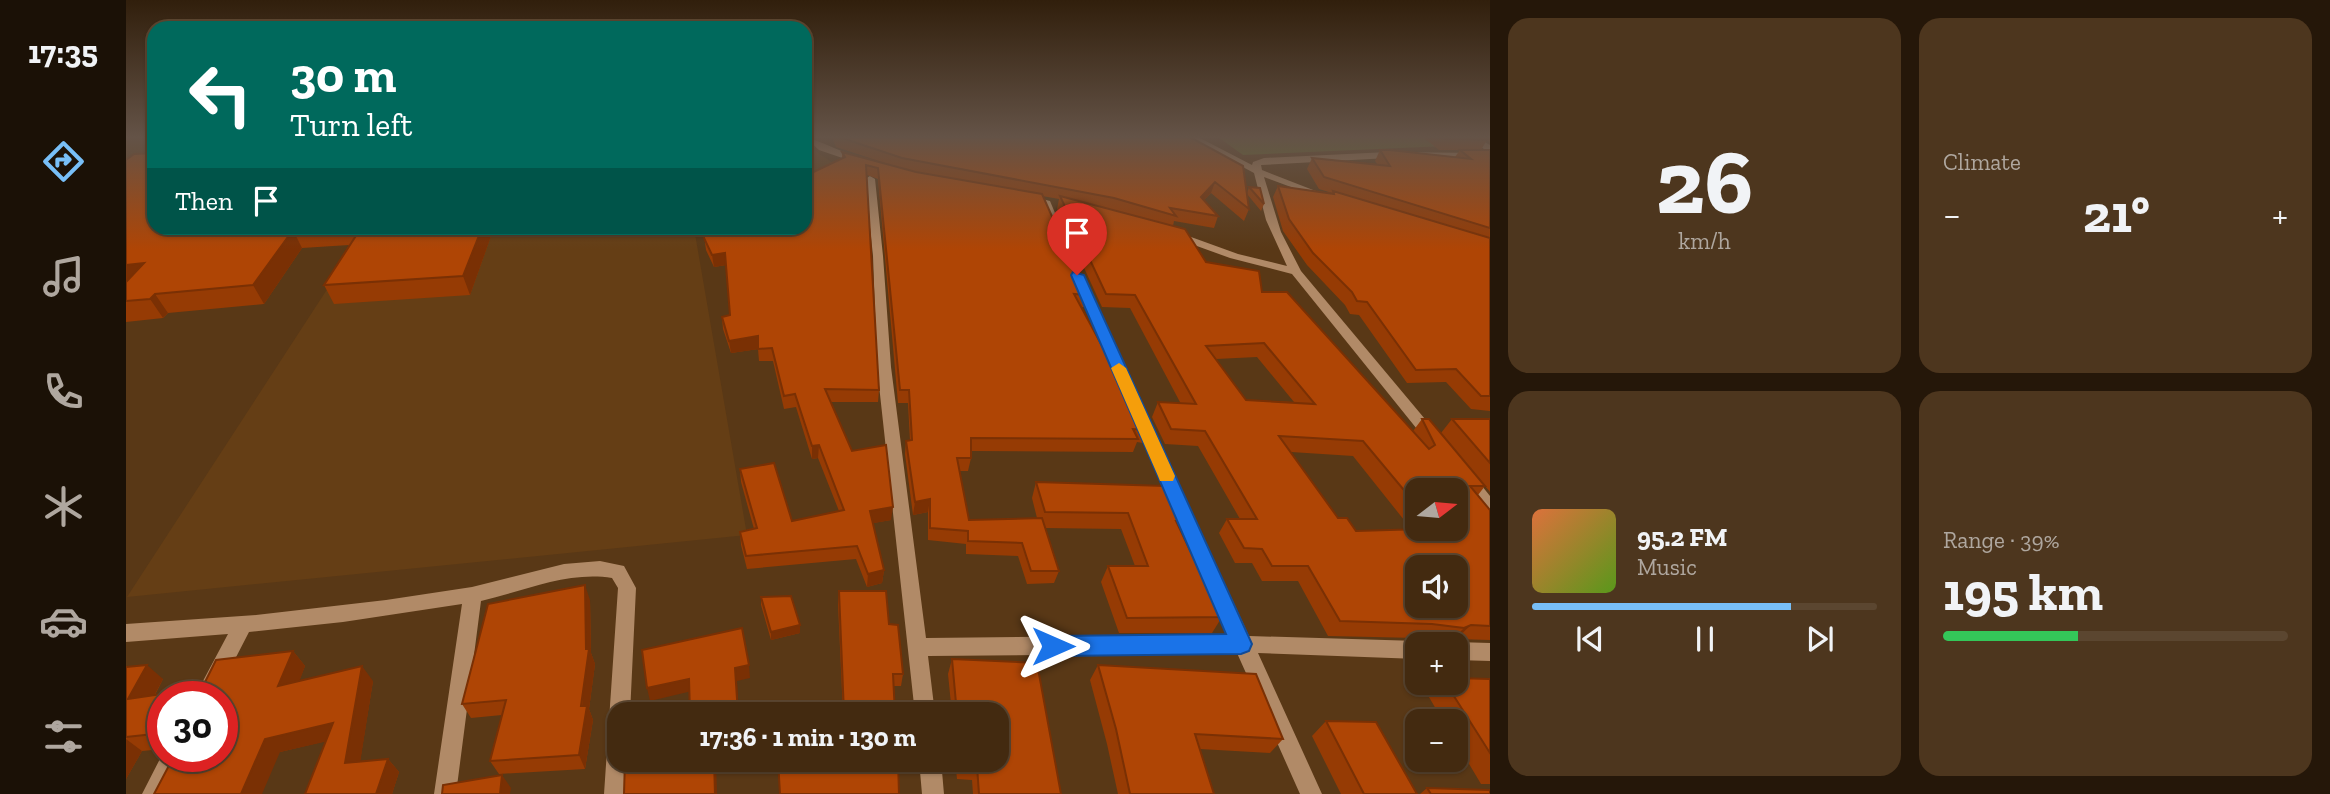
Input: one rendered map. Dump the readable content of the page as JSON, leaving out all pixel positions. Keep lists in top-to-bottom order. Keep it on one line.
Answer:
{"north":"right","page":{"tabs":"17:35","tile":[["26","km/h"],"Climate",["Range · 39%","195 km"]],"turn":["30 m","Turn left"],"then":"Then","heat":["−","21°","+"],"map_buttons":["+","−"],"song":["95.2 FM","Music"],"limit":"30","trip":"17:36 · 1 min · 130 m"}}
